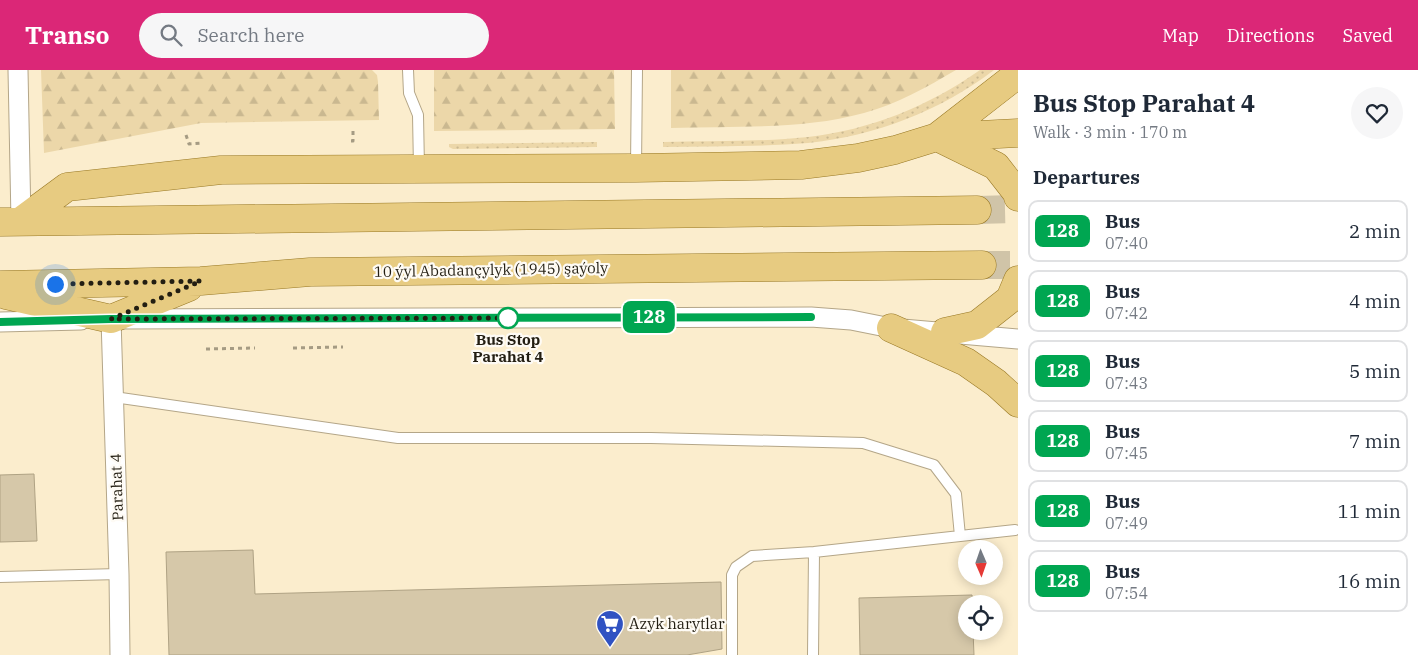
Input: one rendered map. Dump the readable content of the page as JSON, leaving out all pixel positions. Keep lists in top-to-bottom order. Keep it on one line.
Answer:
{"streets":{"main road":["10 ýyl Abadançylyk (1945) şaýoly"],"street":["Parahat 4"]},"places":{"other":["Bus Stop Parahat 4"],"supermarket":["Azyk harytlar"]},"lines":["bus line 128"],"north":"bottom","page":{"header":"Transo","search":"Search here","nav":["Map","Directions","Saved"],"on_map":"128","heading":[["Bus Stop Parahat 4","Walk · 3 min · 170 m"],"Departures"],"list":[{"mark":"128","name":"Bus","note":"07:40","value":"2 min"},{"mark":"128","name":"Bus","note":"07:42","value":"4 min"},{"mark":"128","name":"Bus","note":"07:43","value":"5 min"},{"mark":"128","name":"Bus","note":"07:45","value":"7 min"},{"mark":"128","name":"Bus","note":"07:49","value":"11 min"},{"mark":"128","name":"Bus","note":"07:54","value":"16 min"}]}}
